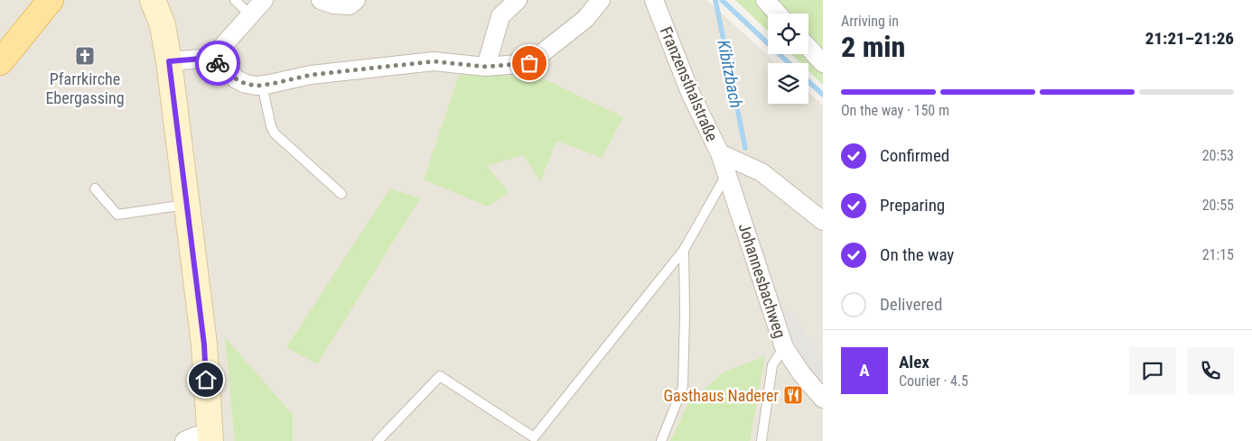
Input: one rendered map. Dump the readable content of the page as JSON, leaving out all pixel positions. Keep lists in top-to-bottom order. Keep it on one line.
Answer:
{"streets":{"street":["Franzensthalstraße","Johannesbachweg"]},"crossings":[["Franzensthalstraße","Johannesbachweg"]],"water":["Kibitzbach"],"places":{"church":["Pfarrkirche Ebergassing"],"restaurant":["Gasthaus Naderer"]},"page":{"heading":["2 min","Arriving in","21:21–21:26"],"panel":["Alex","Courier · 4.5"],"bar":"On the way · 150 m","list":[["Confirmed","20:53"],["Preparing","20:55"],["On the way","21:15"],"Delivered"],"round":"A"}}
